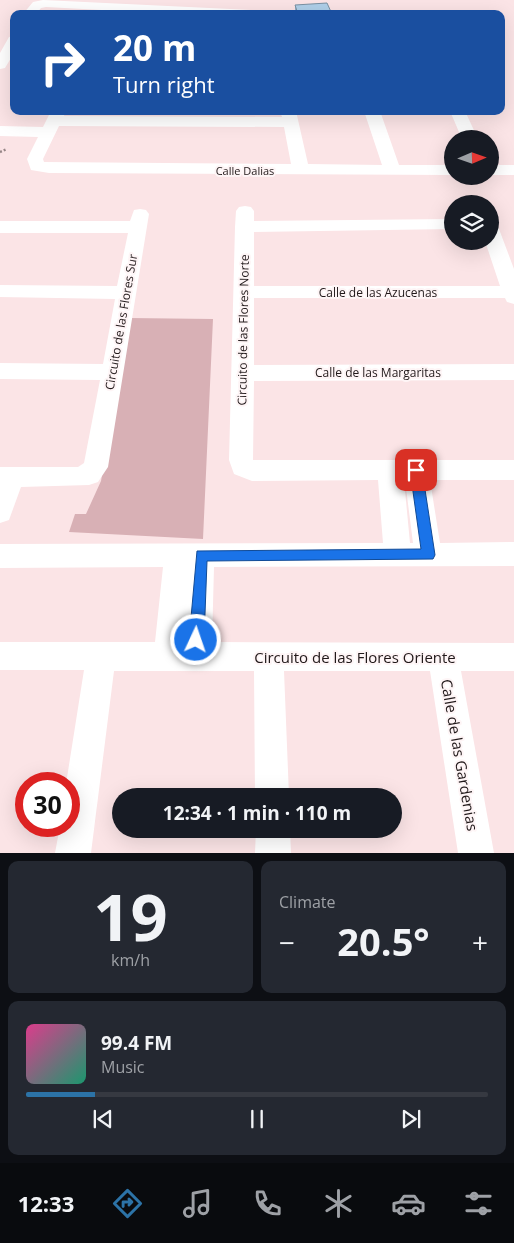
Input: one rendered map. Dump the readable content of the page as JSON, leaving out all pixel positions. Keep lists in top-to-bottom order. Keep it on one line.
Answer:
{"streets":{"street":["Calle Dalias","Calle de las Azucenas","Circuito de las Flores Sur","Circuito de las Flores Norte","Calle de las Margaritas","Circuito de las Flores Oriente","Calle de las Gardenias"]},"crossings":[["Calle de las Azucenas","Circuito de las Flores Norte"],["Circuito de las Flores Norte","Calle de las Margaritas"],["Circuito de las Flores Oriente","Calle de las Gardenias"]],"north":"right","page":{"turn":["20 m","Turn right"],"limit":"30","trip":"12:34 · 1 min · 110 m","tile":[["19","km/h"],"Climate"],"heat":["−","20.5°","+"],"song":["99.4 FM","Music"],"tabs":"12:33"}}
